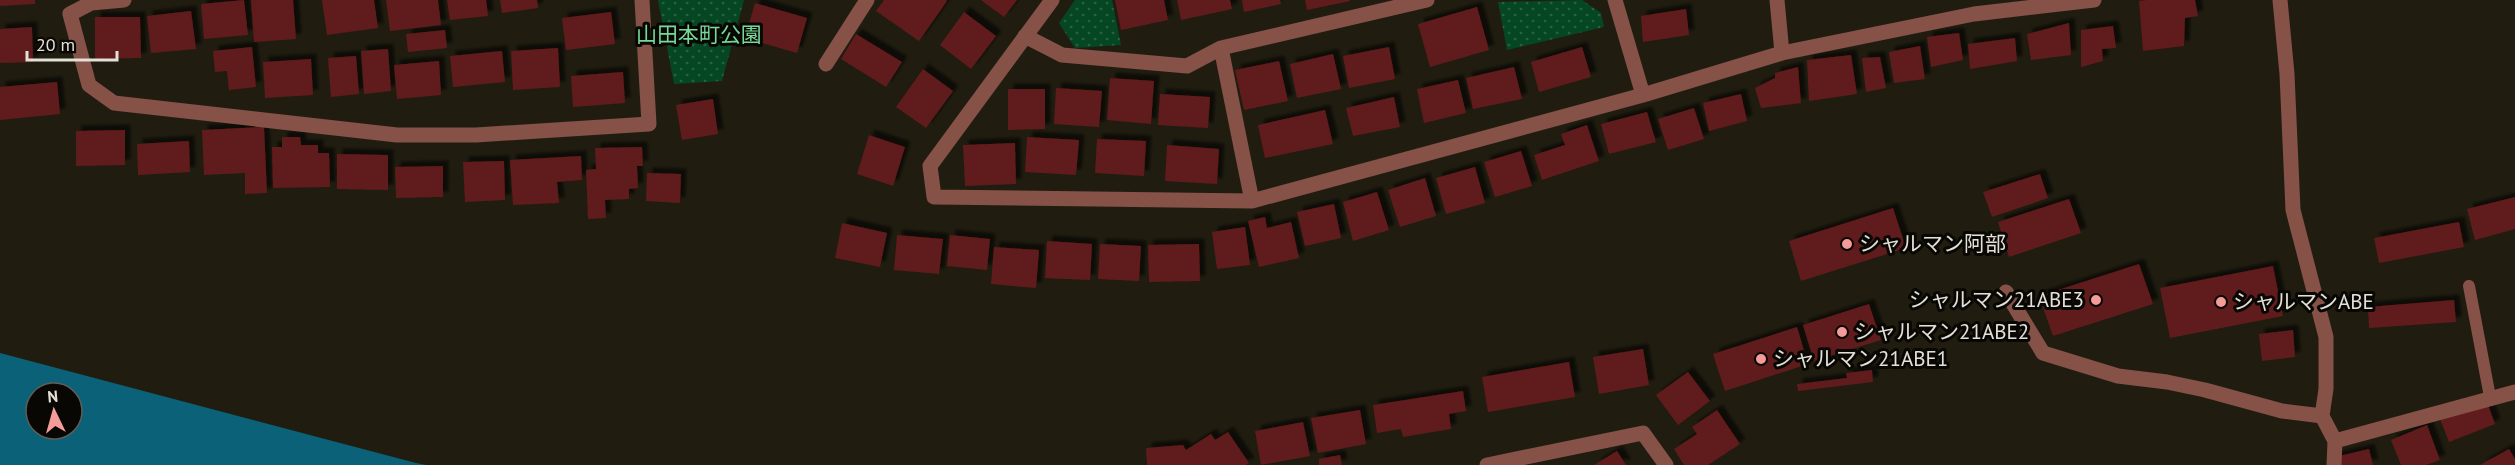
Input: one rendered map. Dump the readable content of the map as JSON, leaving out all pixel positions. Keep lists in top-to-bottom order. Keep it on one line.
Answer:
{"parks":["山田本町公園"],"places":["シャルマン阿部","シャルマン21ABE3","シャルマンABE","シャルマン21ABE2","シャルマン21ABE1"],"scale_bar":"20 m","north":"top"}
